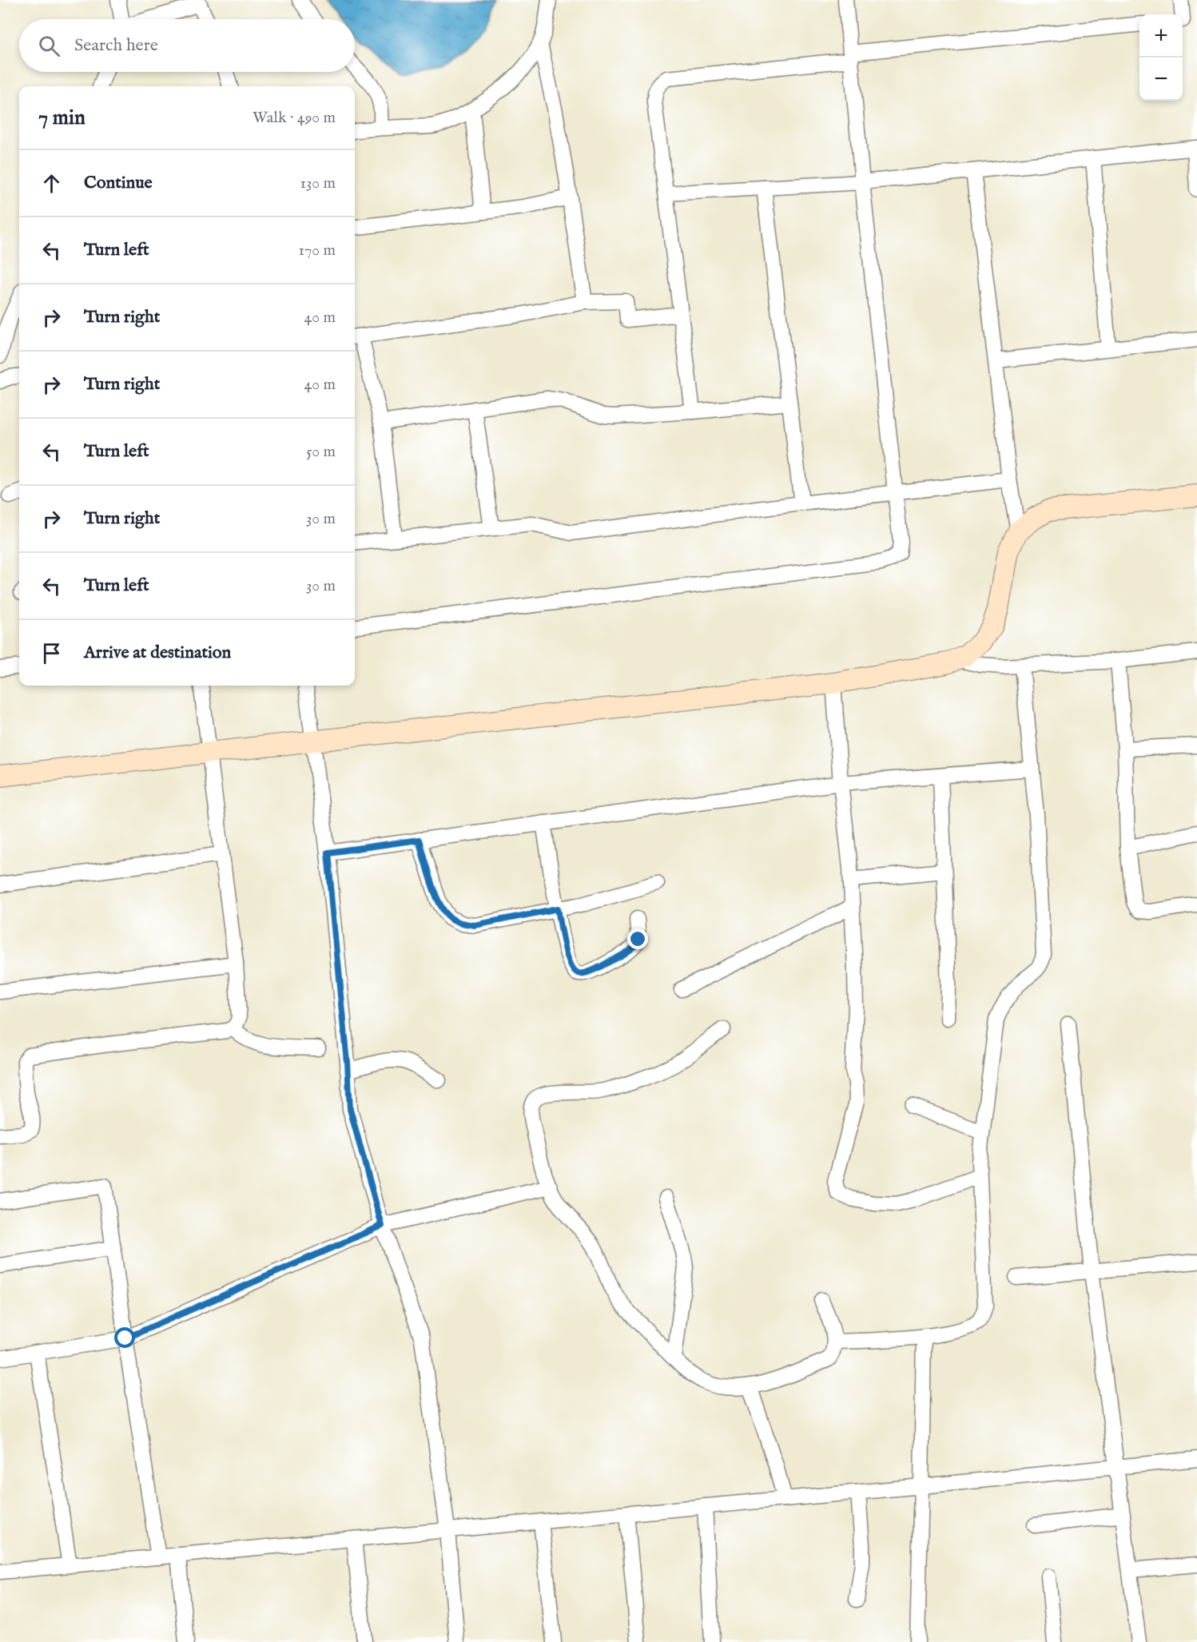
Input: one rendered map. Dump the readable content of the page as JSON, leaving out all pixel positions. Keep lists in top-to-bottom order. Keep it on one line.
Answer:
{"page":{"map_buttons":["+","−"],"search":"Search here","heading":["7 min","Walk · 490 m"],"list":[["Continue","130 m"],["Turn left","170 m"],["Turn right","40 m"],["Turn right","40 m"],["Turn left","50 m"],["Turn right","30 m"],["Turn left","30 m"],"Arrive at destination"]}}
